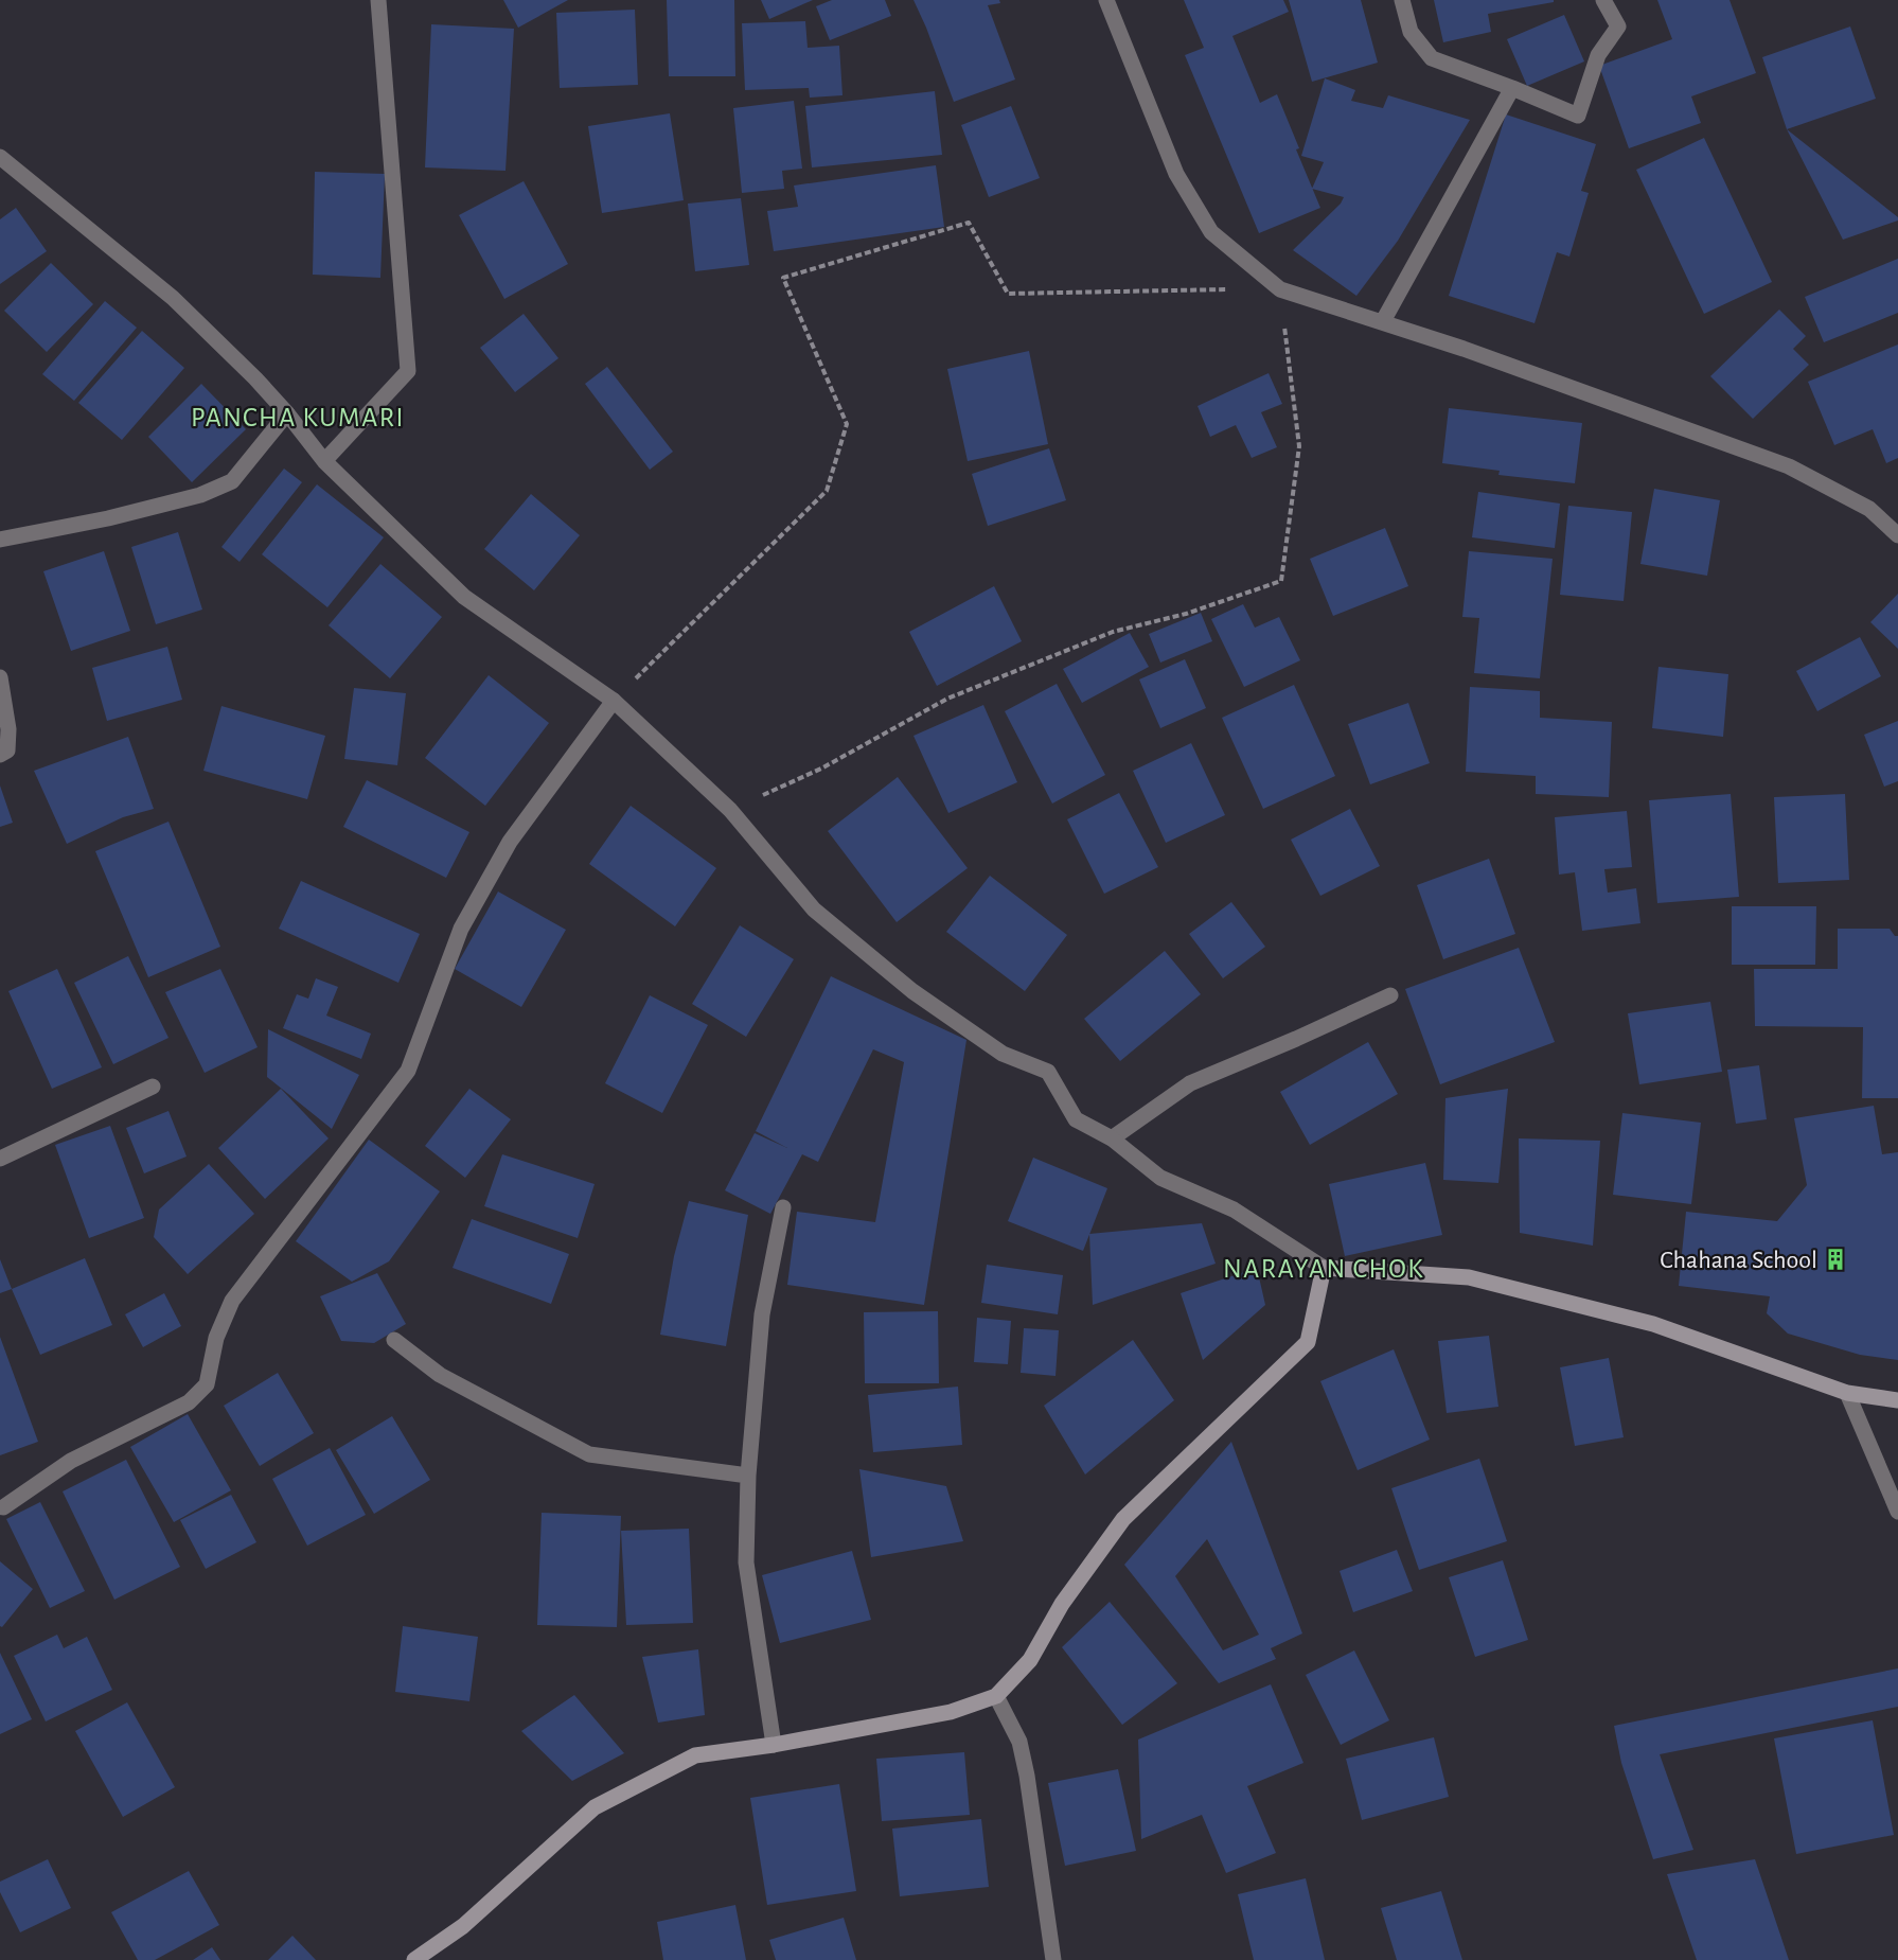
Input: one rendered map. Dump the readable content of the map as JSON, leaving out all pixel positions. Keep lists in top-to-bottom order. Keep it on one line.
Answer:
{"districts":["PANCHA KUMARI","NARAYAN CHOK"],"places":{"building":["Chahana School"]}}
